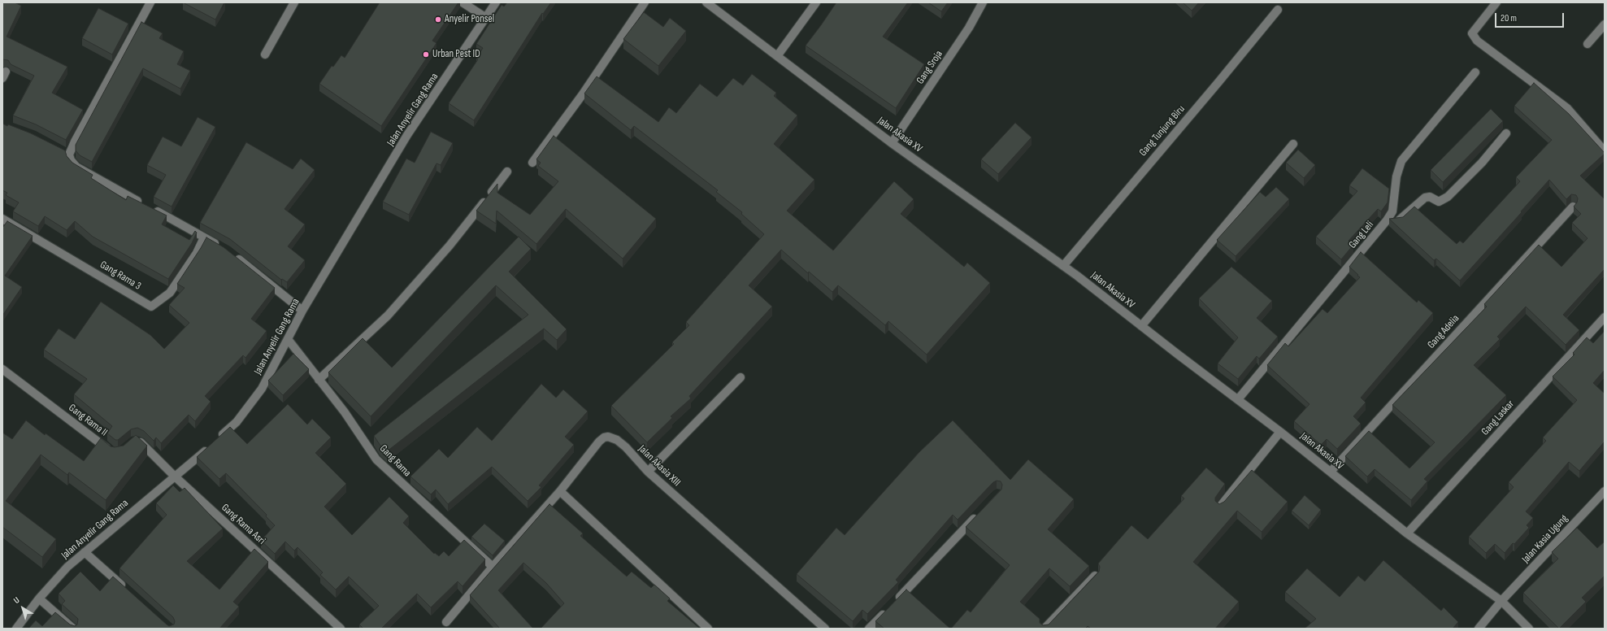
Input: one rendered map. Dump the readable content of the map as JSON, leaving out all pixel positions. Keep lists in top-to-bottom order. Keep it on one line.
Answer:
{"streets":{"street":["Gang Sroja","Jalan Anyelir Gang Rama","Gang Tunjung Biru","Jalan Akasia XV","Gang Leli","Gang Rama 3","Gang Adelia","Gang Laskar","Gang Rama II","Gang Rama","Jalan Akasia XIII","Gang Rama Asri","Jalan Kasia Ugung"]},"crossings":[["Gang Sroja","Jalan Akasia XV"],["Jalan Anyelir Gang Rama","Gang Rama"],["Jalan Anyelir Gang Rama","Gang Rama Asri"],["Gang Tunjung Biru","Jalan Akasia XV"],["Jalan Akasia XV","Gang Leli"],["Jalan Akasia XV","Gang Adelia"],["Jalan Akasia XV","Gang Laskar"],["Jalan Akasia XV","Jalan Kasia Ugung"],["Gang Rama","Jalan Akasia XIII"]],"places":["Anyelir Ponsel","Urban Pest ID"],"scale_bar":"20 m","north":"top left"}
